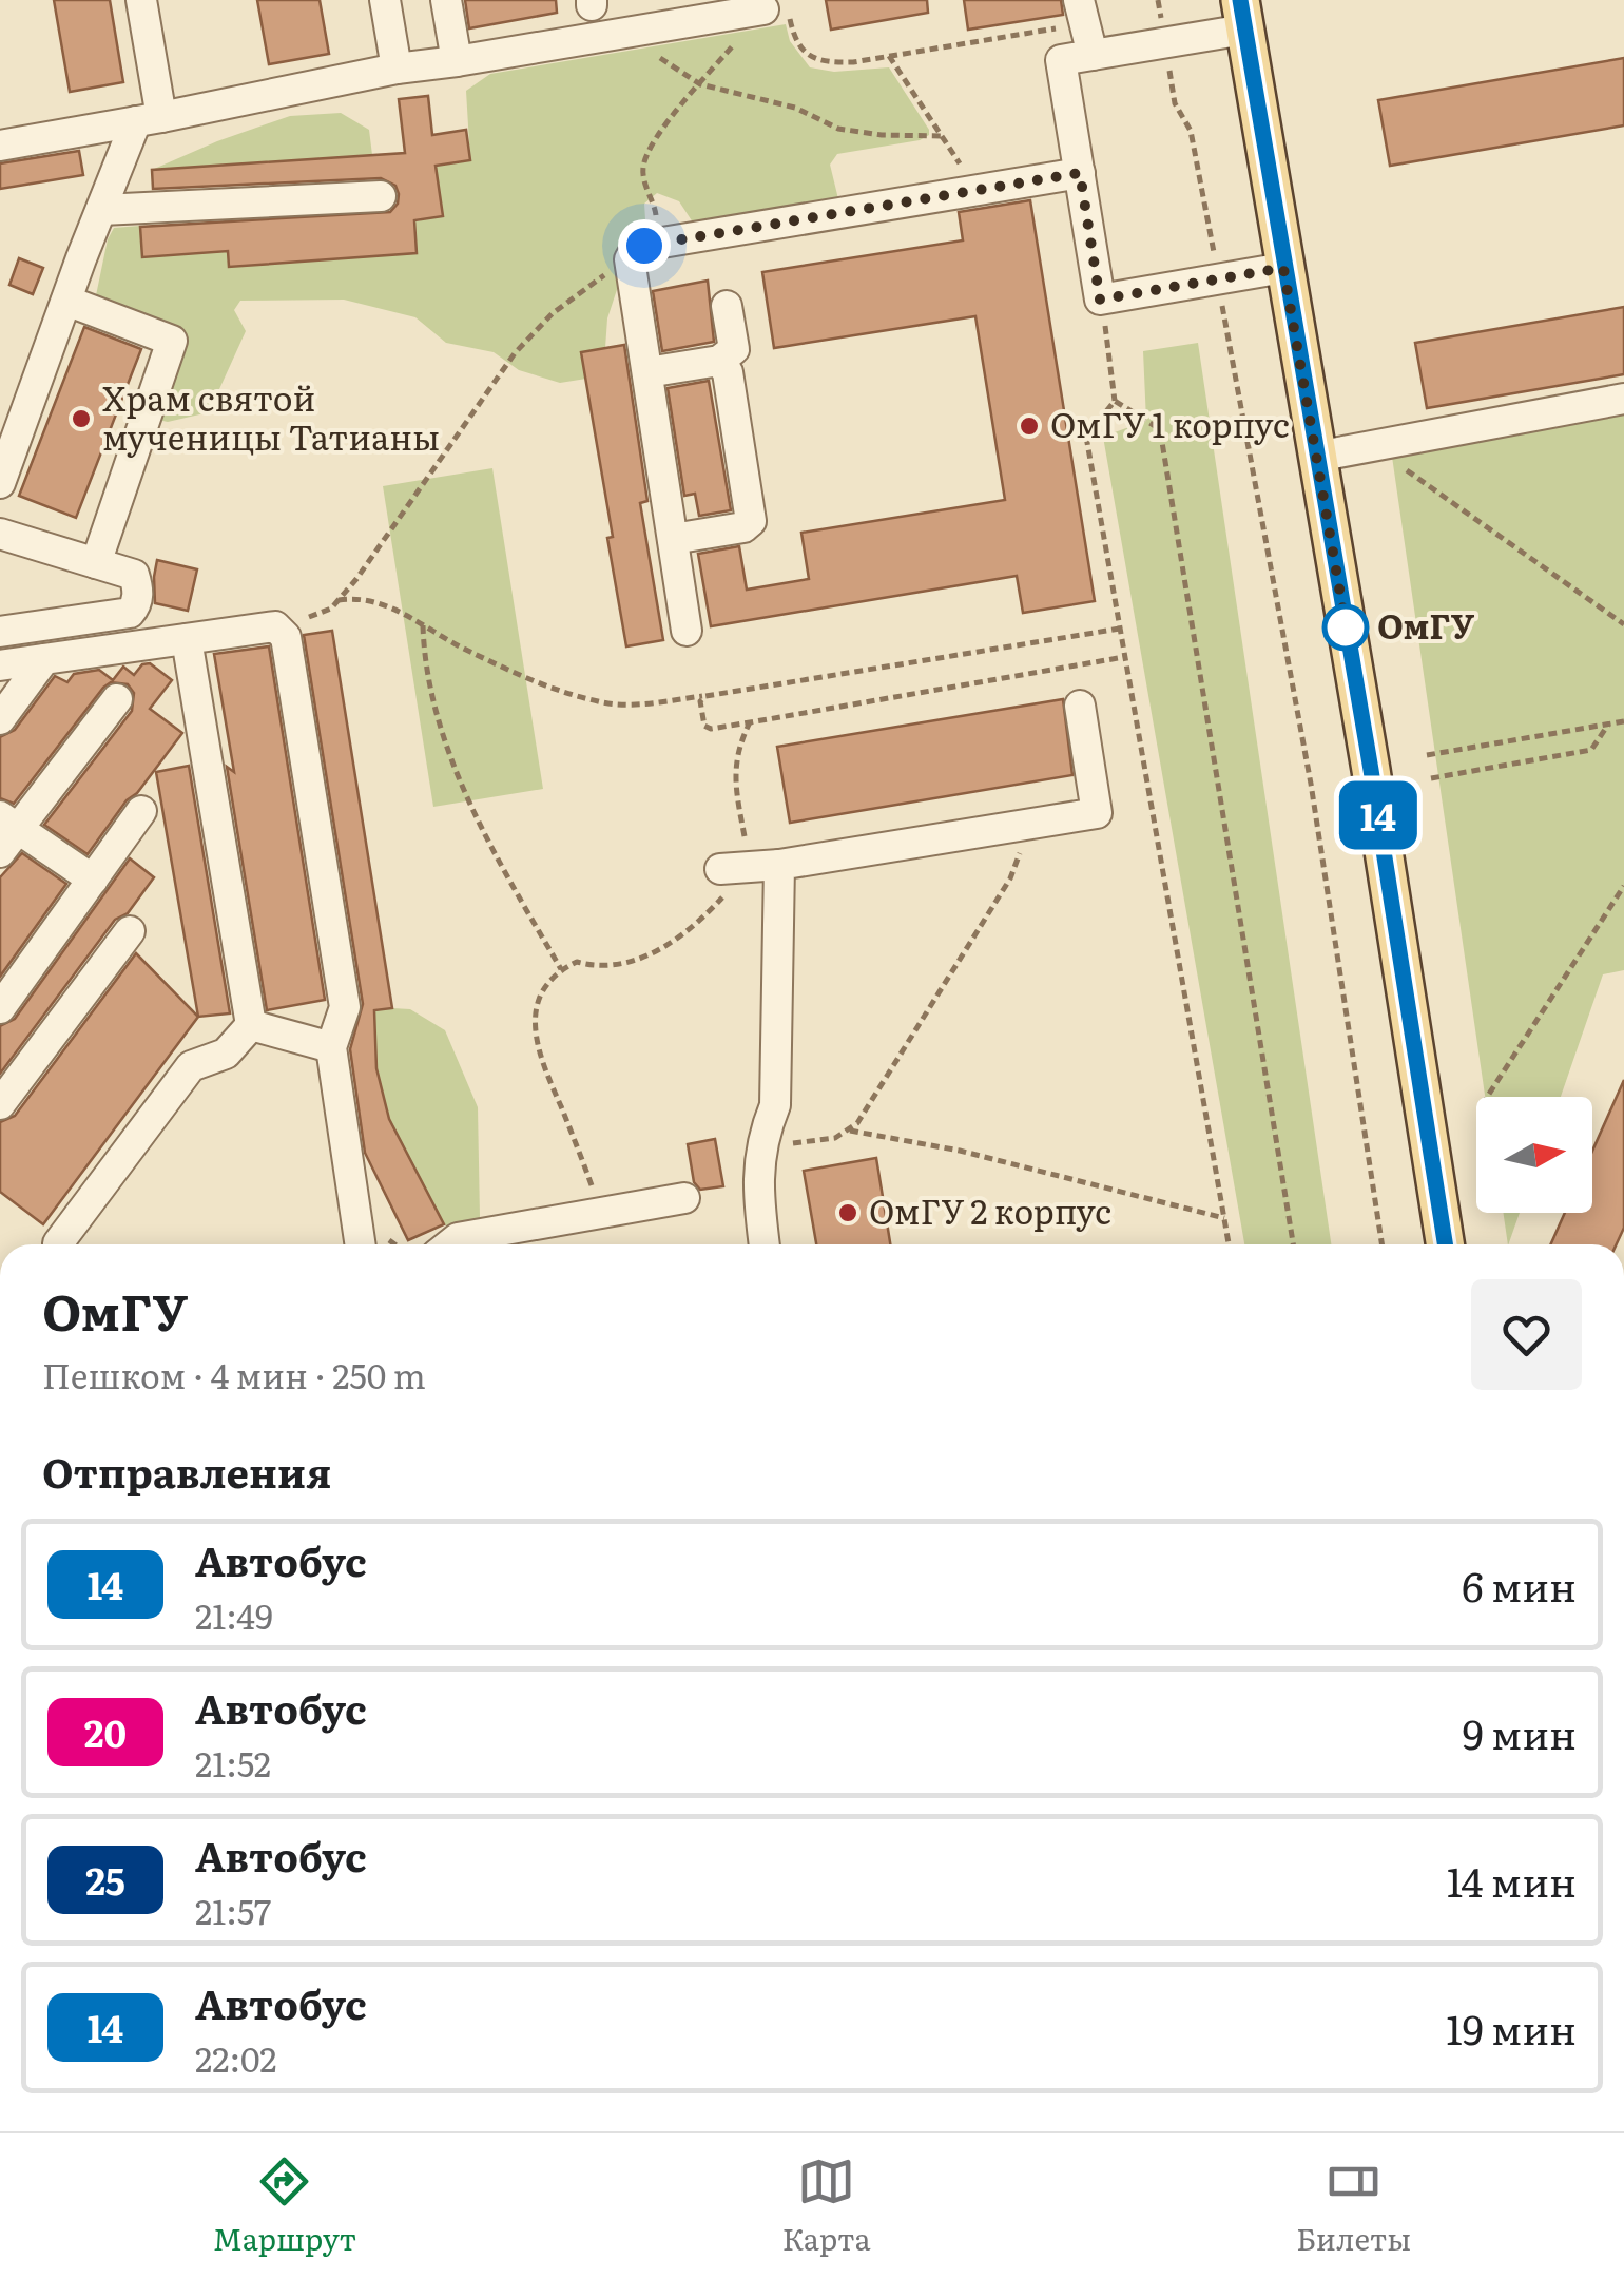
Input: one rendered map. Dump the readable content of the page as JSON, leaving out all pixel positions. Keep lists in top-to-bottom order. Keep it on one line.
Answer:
{"places":["Храм святой мученицы Татианы","ОмГУ 1 корпус","ОмГУ","ОмГУ 2 корпус"],"lines":["bus line 14"],"north":"right","page":{"on_map":"14","heading":[["ОмГУ","Пешком · 4 мин · 250 m"],"Отправления"],"list":[{"mark":"14","name":"Автобус","note":"21:49","value":"6 мин"},{"mark":"20","name":"Автобус","note":"21:52","value":"9 мин"},{"mark":"25","name":"Автобус","note":"21:57","value":"14 мин"},{"mark":"14","name":"Автобус","note":"22:02","value":"19 мин"}],"tabs":["Маршрут","Карта","Билеты"]}}
